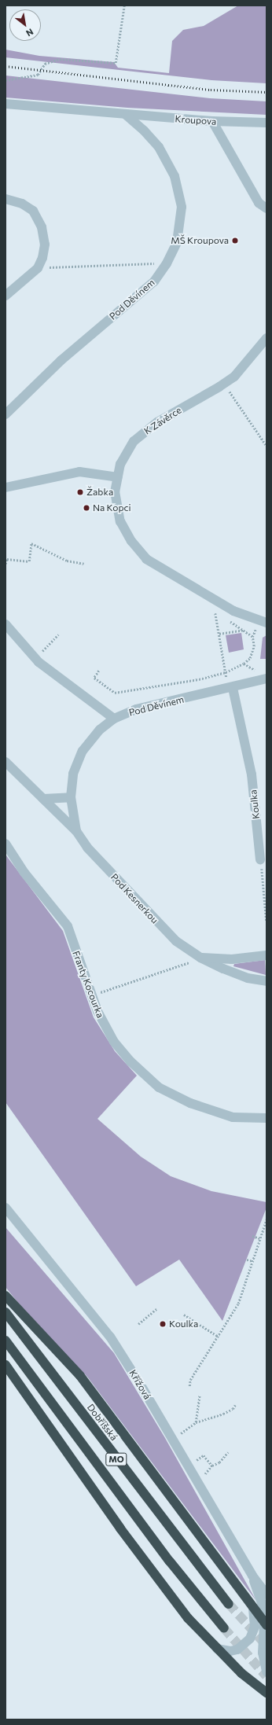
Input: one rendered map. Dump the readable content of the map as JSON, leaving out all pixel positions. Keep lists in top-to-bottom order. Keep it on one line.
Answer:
{"streets":{"highway":["Dobříšská","MO"],"street":["Kroupova","Pod Děvínem","K Závěrce","Koulka","Pod Kesnerkou","Franty Kocourka","Křížová"]},"crossings":[["Kroupova","Pod Děvínem"],["Pod Děvínem","Koulka"],["Pod Děvínem","Pod Kesnerkou"]],"places":["MŠ Kroupova","Žabka","Na Kopci","Koulka"],"north":"bottom right"}
